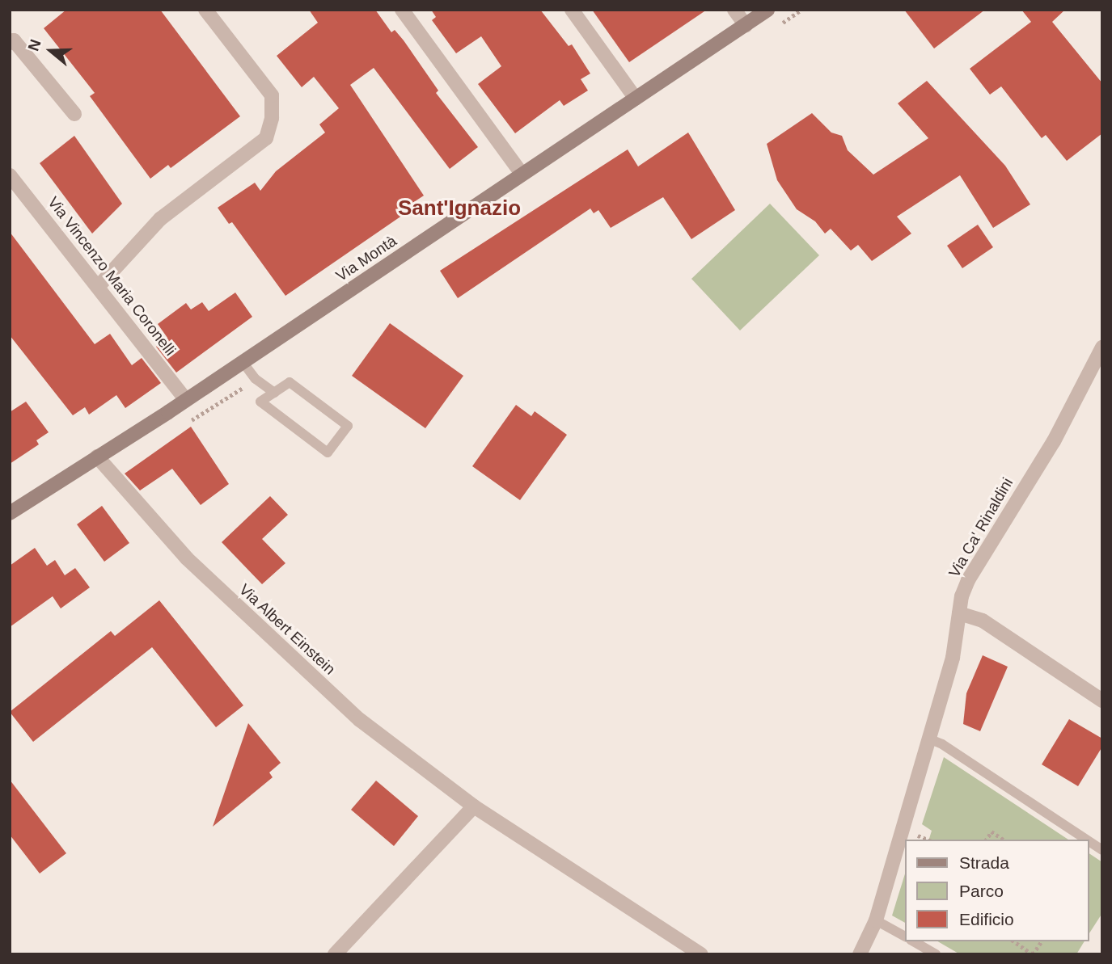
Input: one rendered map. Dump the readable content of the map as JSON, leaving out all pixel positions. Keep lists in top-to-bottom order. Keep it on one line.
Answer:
{"streets":{"main road":["Via Montà"],"street":["Via Vincenzo Maria Coronelli","Via Ca' Rinaldini","Via Albert Einstein"]},"crossings":[["Via Montà","Via Vincenzo Maria Coronelli"],["Via Montà","Via Albert Einstein"]],"districts":["Sant'Ignazio"],"legend":["Strada","Parco","Edificio"],"north":"left"}
